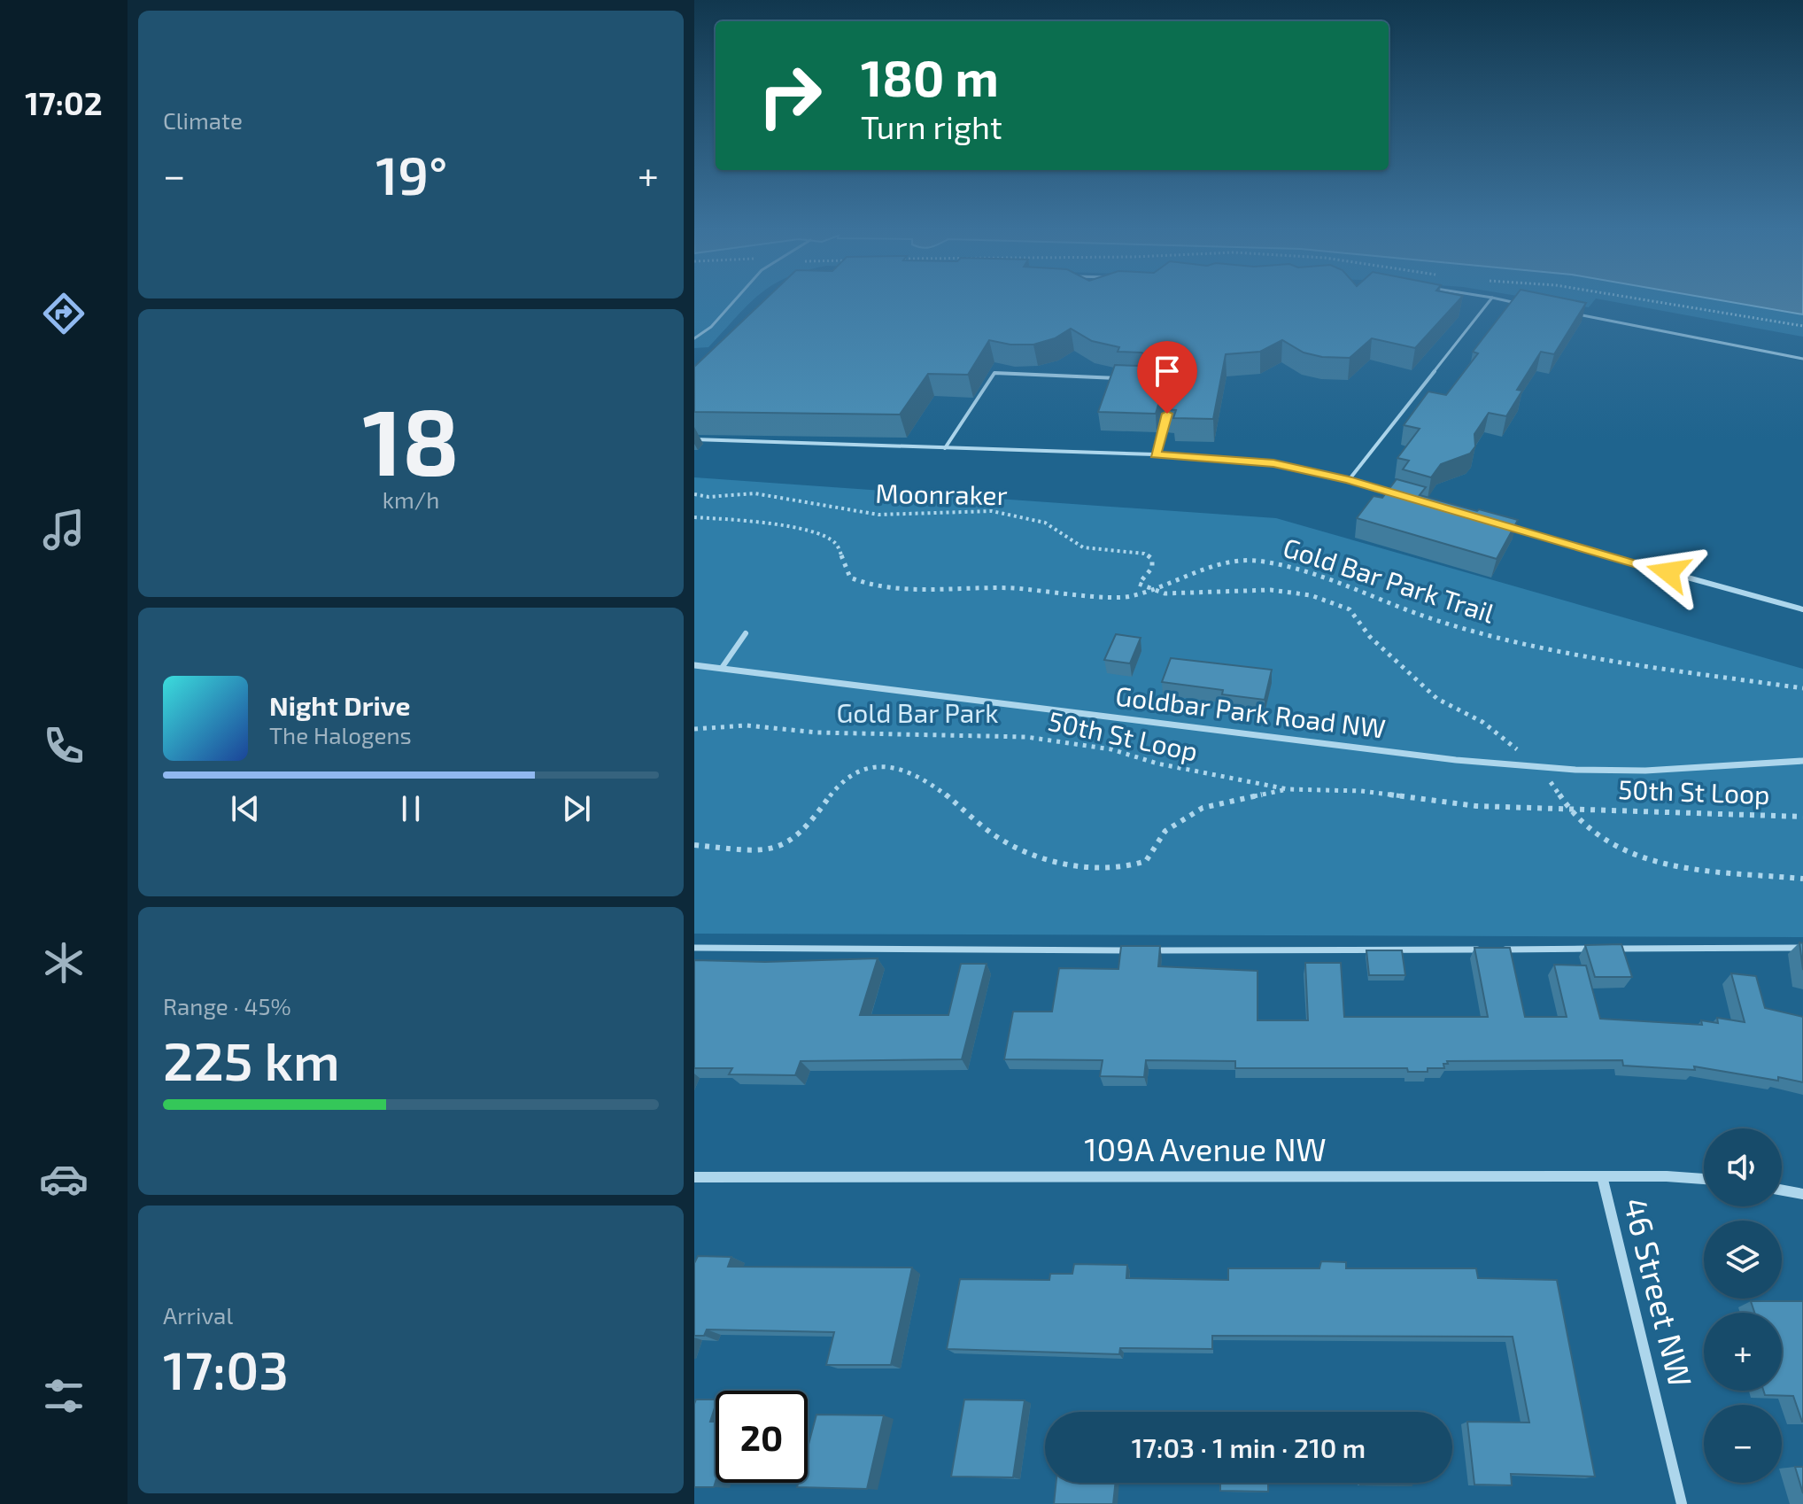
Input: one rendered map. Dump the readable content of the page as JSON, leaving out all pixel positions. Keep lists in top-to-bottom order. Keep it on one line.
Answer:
{"streets":{"street":["Goldbar Park Road NW","109A Avenue NW","46 Street NW"],"path":["Moonraker","Gold Bar Park Trail","50th St Loop"]},"crossings":[["Moonraker","Gold Bar Park Trail"],["109A Avenue NW","46 Street NW"]],"parks":["Gold Bar Park"],"page":{"tabs":"17:02","tile":["Climate",["18","km/h"],["Range · 45%","225 km"],["Arrival","17:03"]],"turn":["180 m","Turn right"],"heat":["−","19°","+"],"song":["Night Drive","The Halogens"],"map_buttons":["+","−"],"limit":"20","trip":"17:03 · 1 min · 210 m"}}
